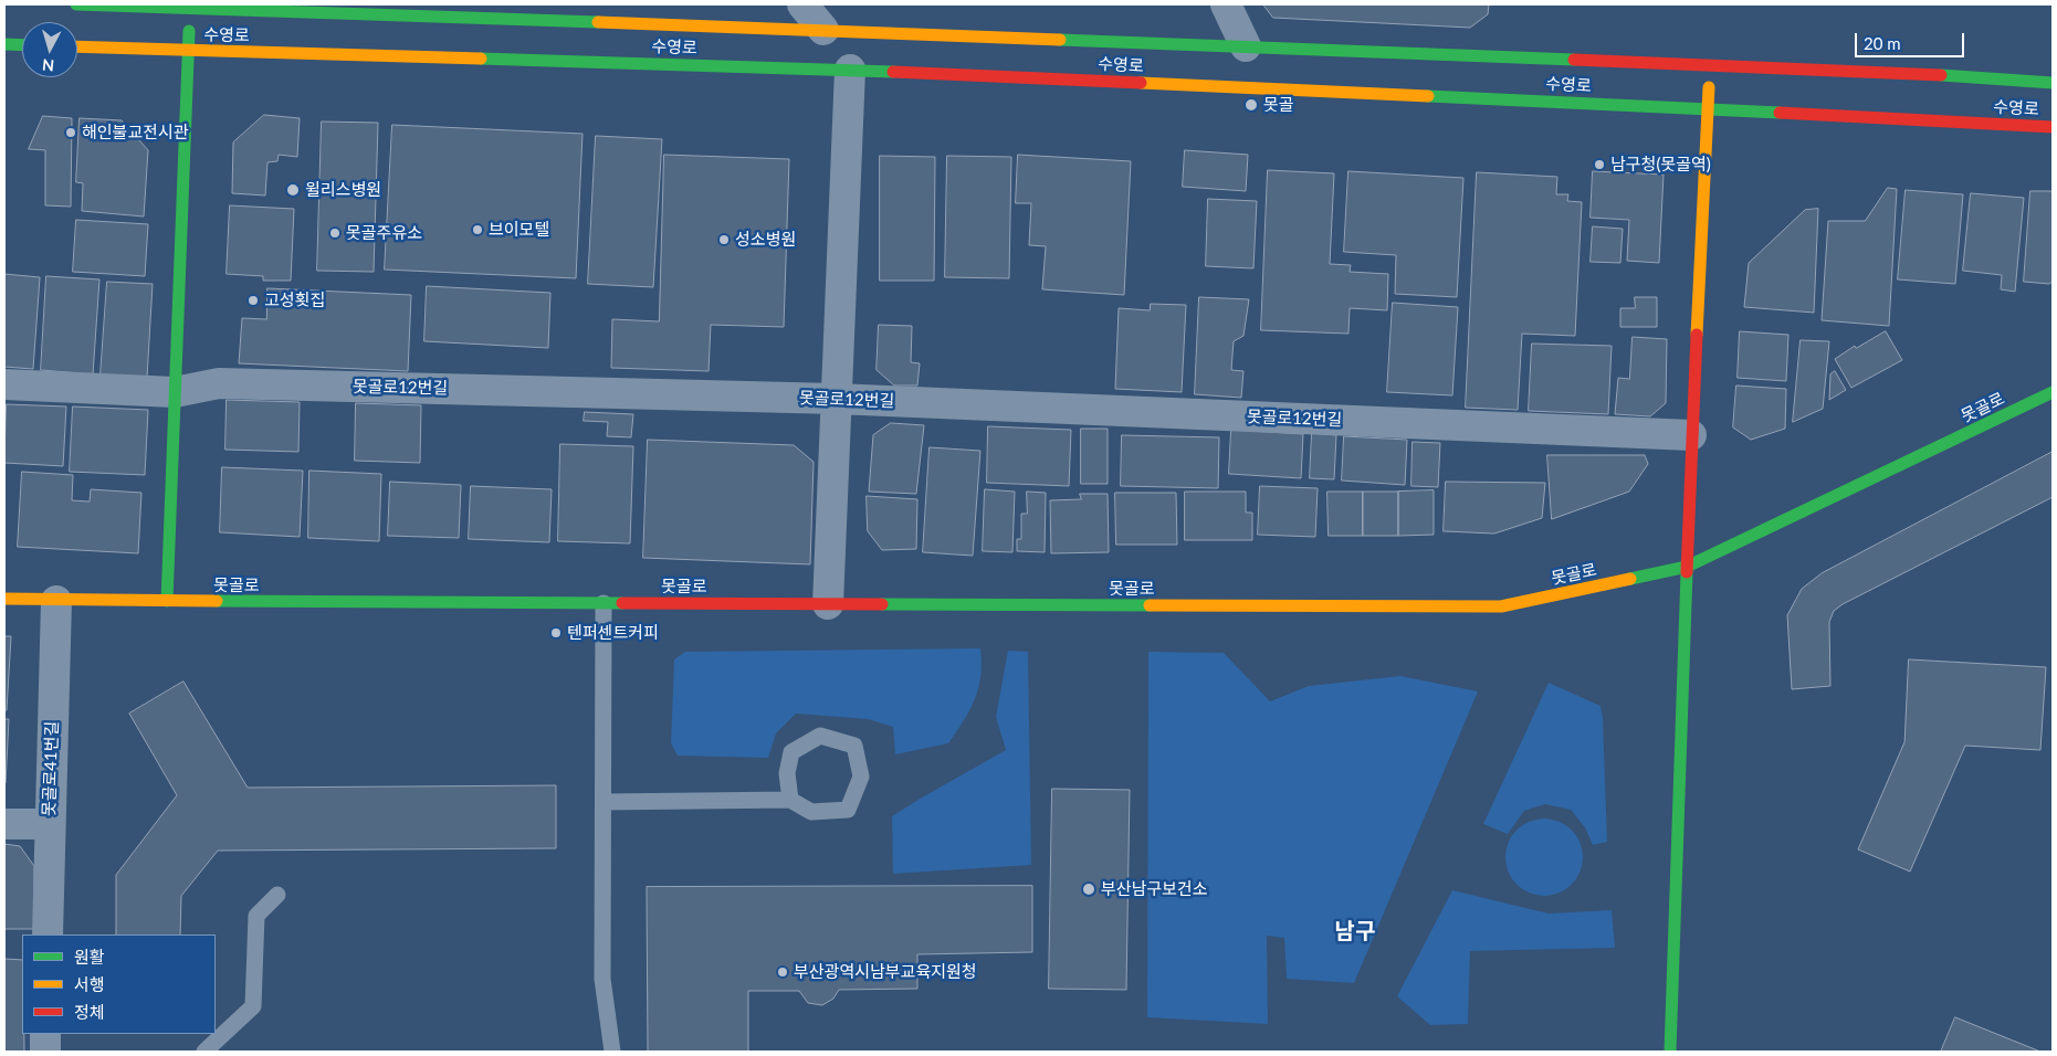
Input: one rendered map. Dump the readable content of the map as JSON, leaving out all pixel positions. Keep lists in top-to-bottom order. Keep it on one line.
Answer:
{"streets":{"main road":["수영로","못골로"],"street":["못골로12번길","못골로41번길"]},"crossings":[["수영로","못골로12번길"],["못골로","못골로41번길"]],"districts":["남구"],"places":["못골","해인불교전시관","남구청(못골역)","윌리스병원","브이모텔","못골주유소","성소병원","고성횟집","텐퍼센트커피","부산남구보건소","부산광역시남부교육지원청"],"legend":["원활","서행","정체"],"scale_bar":"20 m","north":"bottom"}
